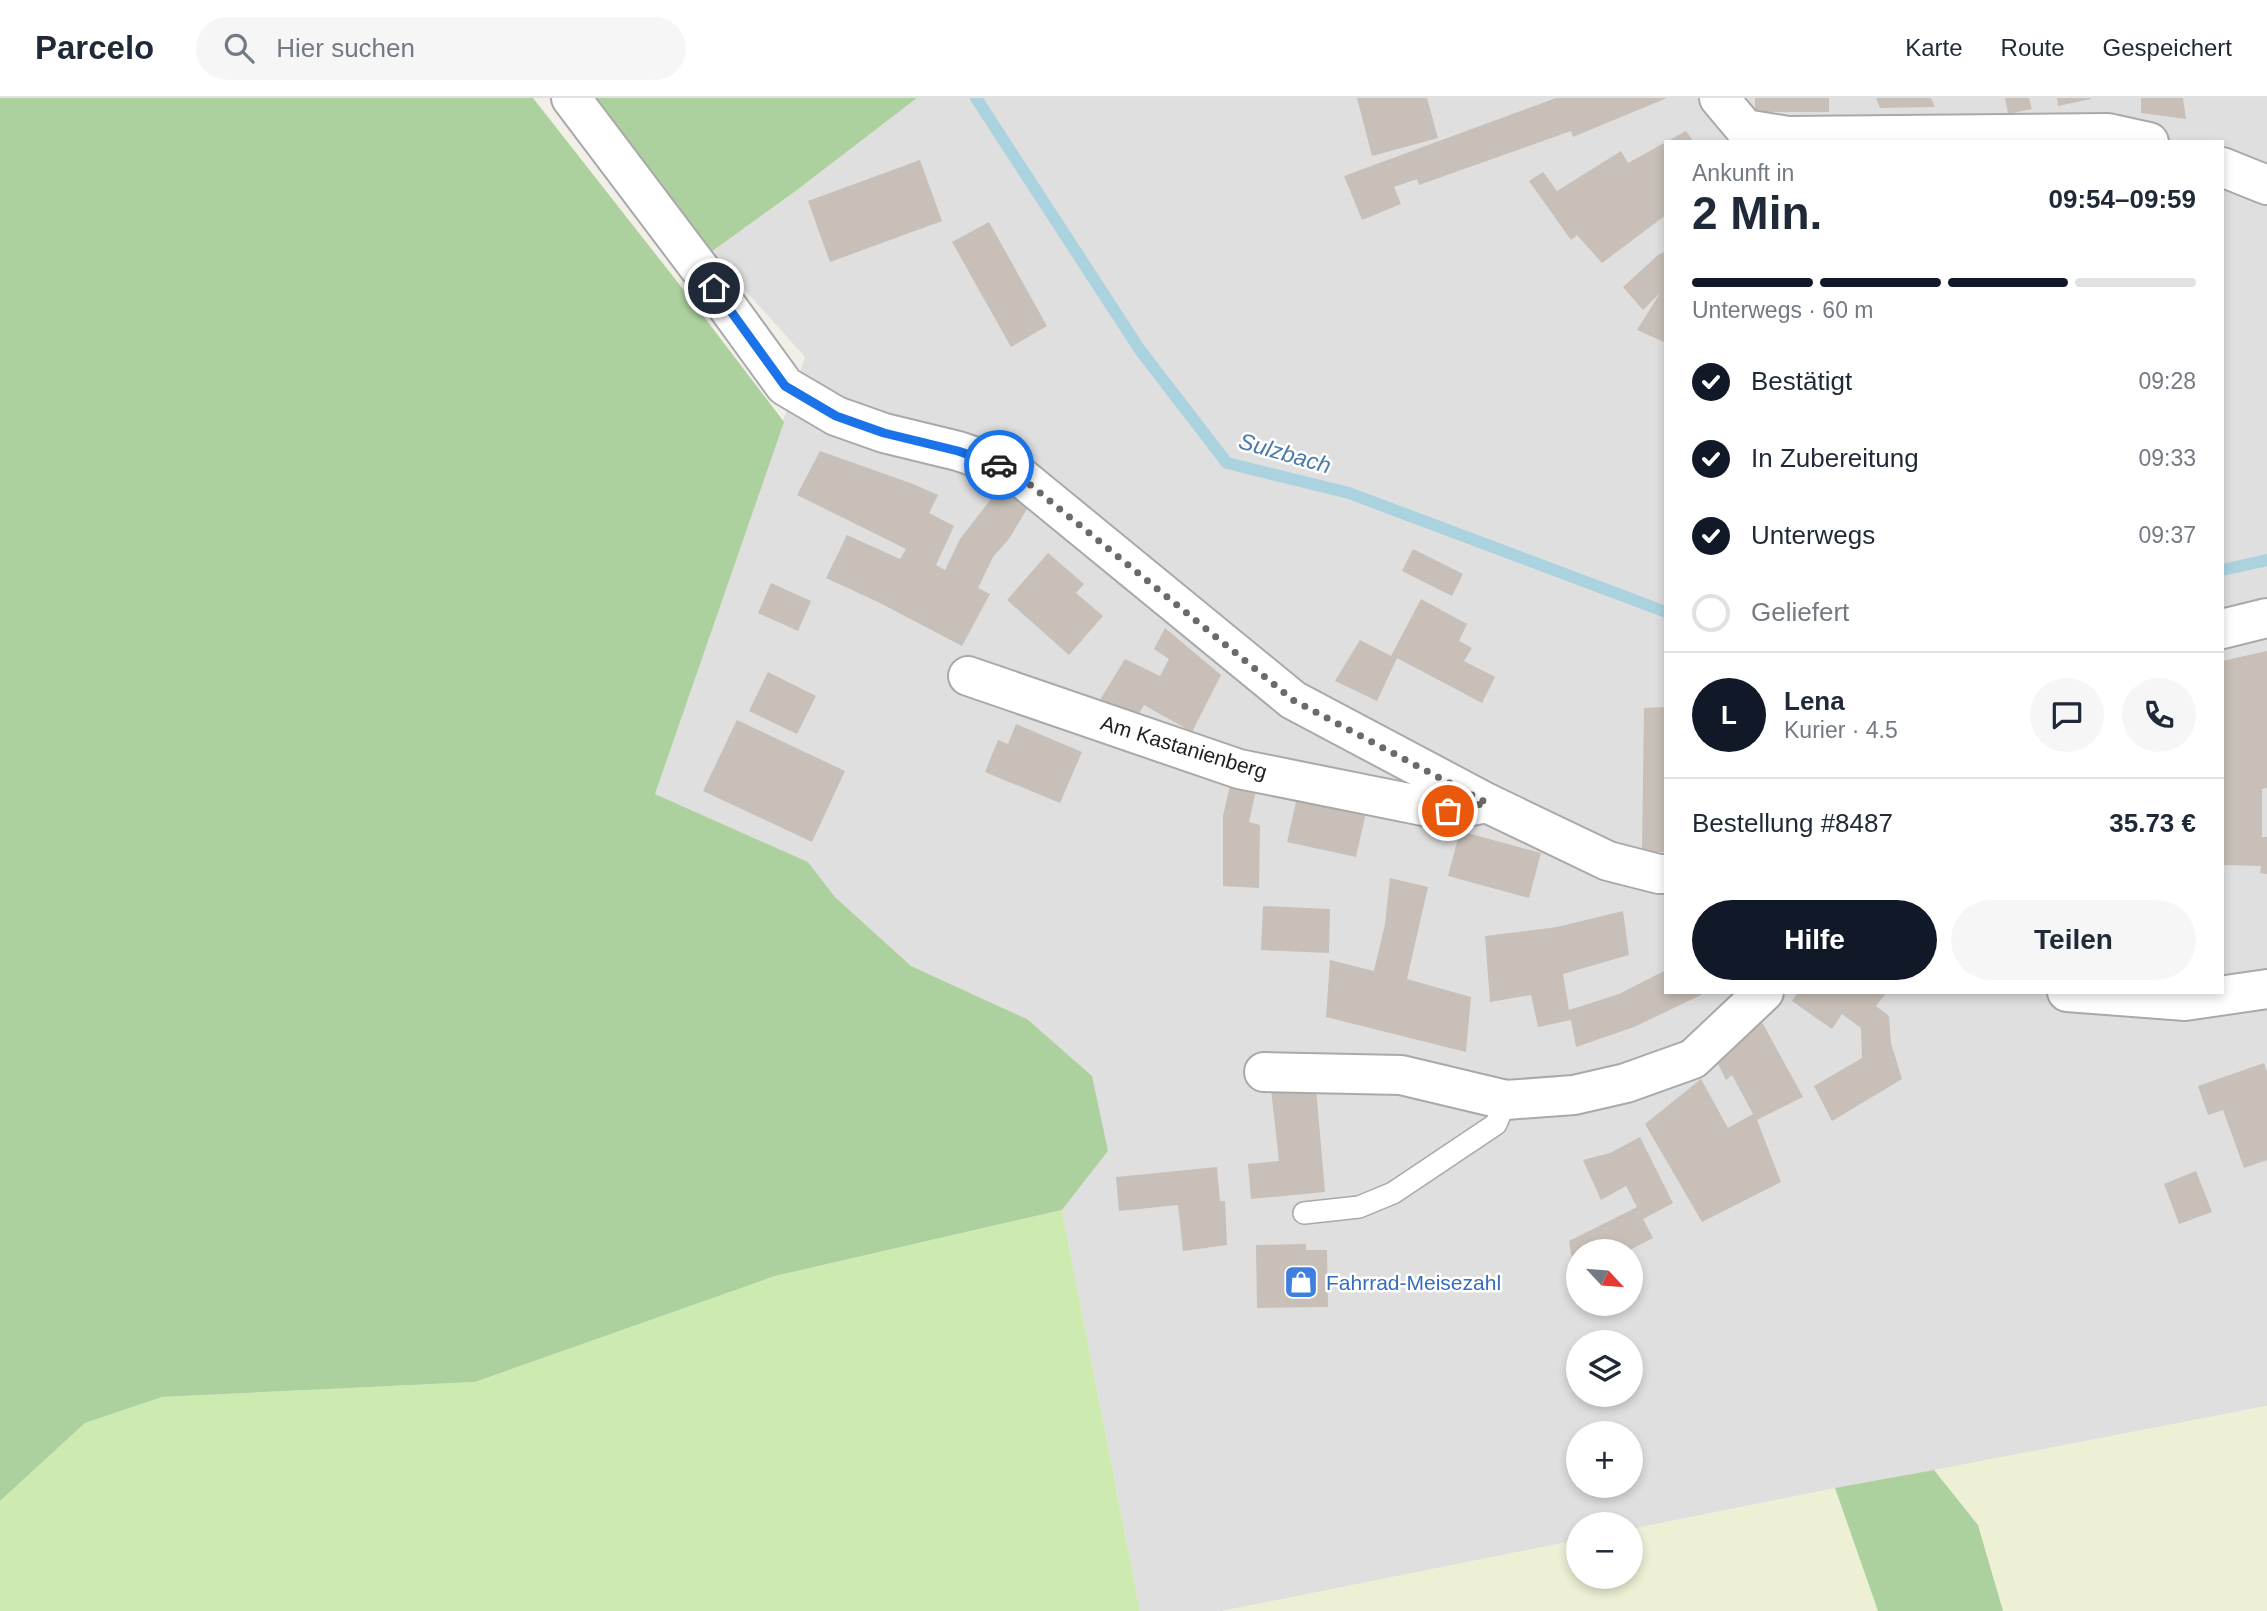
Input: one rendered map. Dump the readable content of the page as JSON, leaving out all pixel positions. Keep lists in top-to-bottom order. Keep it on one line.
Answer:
{"streets":{"street":["Am Kastanienberg"]},"water":["Sulzbach"],"places":{"shop":["Fahrrad-Meisezahl"]},"north":"bottom right","page":{"header":"Parcelo","search":"Hier suchen","nav":["Karte","Route","Gespeichert"],"heading":["2 Min.","Ankunft in","09:54–09:59"],"panel":["Lena","Kurier · 4.5","Bestellung #8487","35.73 €"],"bar":"Unterwegs · 60 m","list":[["Bestätigt","09:28"],["In Zubereitung","09:33"],["Unterwegs","09:37"],"Geliefert"],"round":"L","buttons":["Hilfe","Teilen"],"map_buttons":["+","−"]}}
